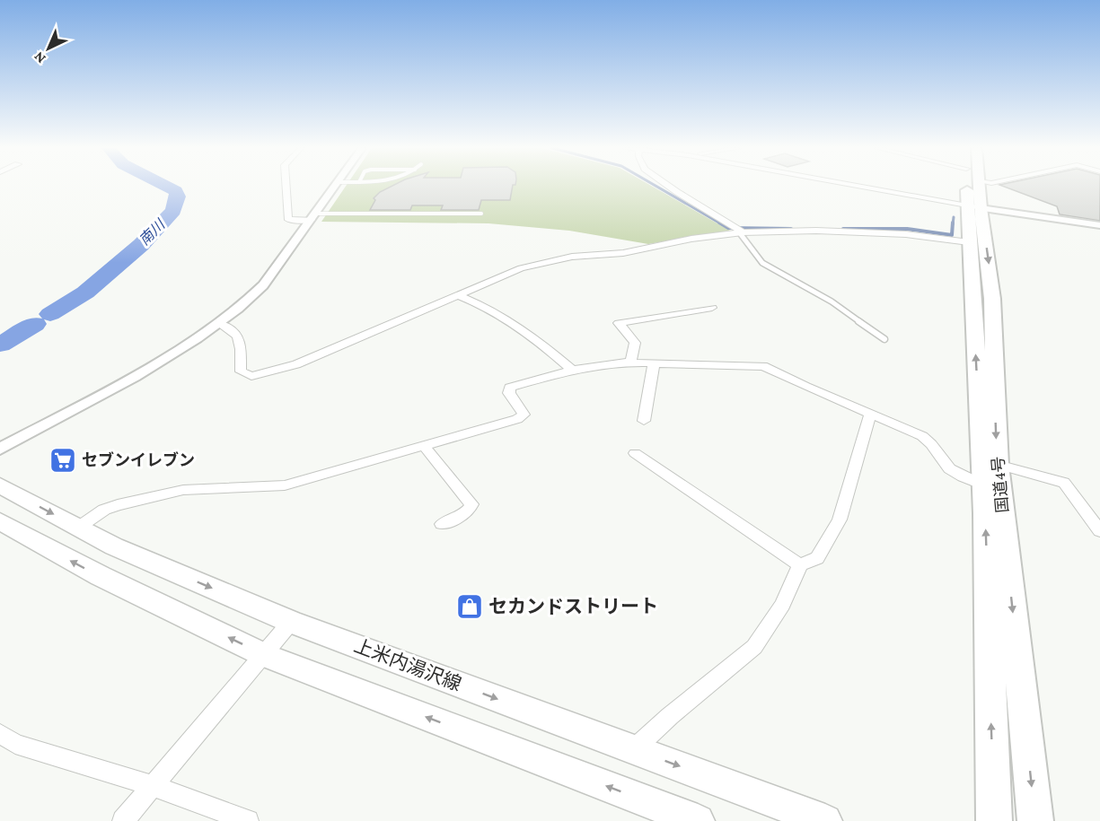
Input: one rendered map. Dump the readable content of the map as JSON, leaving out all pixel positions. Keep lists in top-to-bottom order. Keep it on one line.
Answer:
{"streets":{"highway":["国道4号"],"main road":["上米内湯沢線"]},"water":["南川"],"places":{"supermarket":["セブンイレブン"],"shop":["セカンドストリート"]},"north":"bottom left"}
